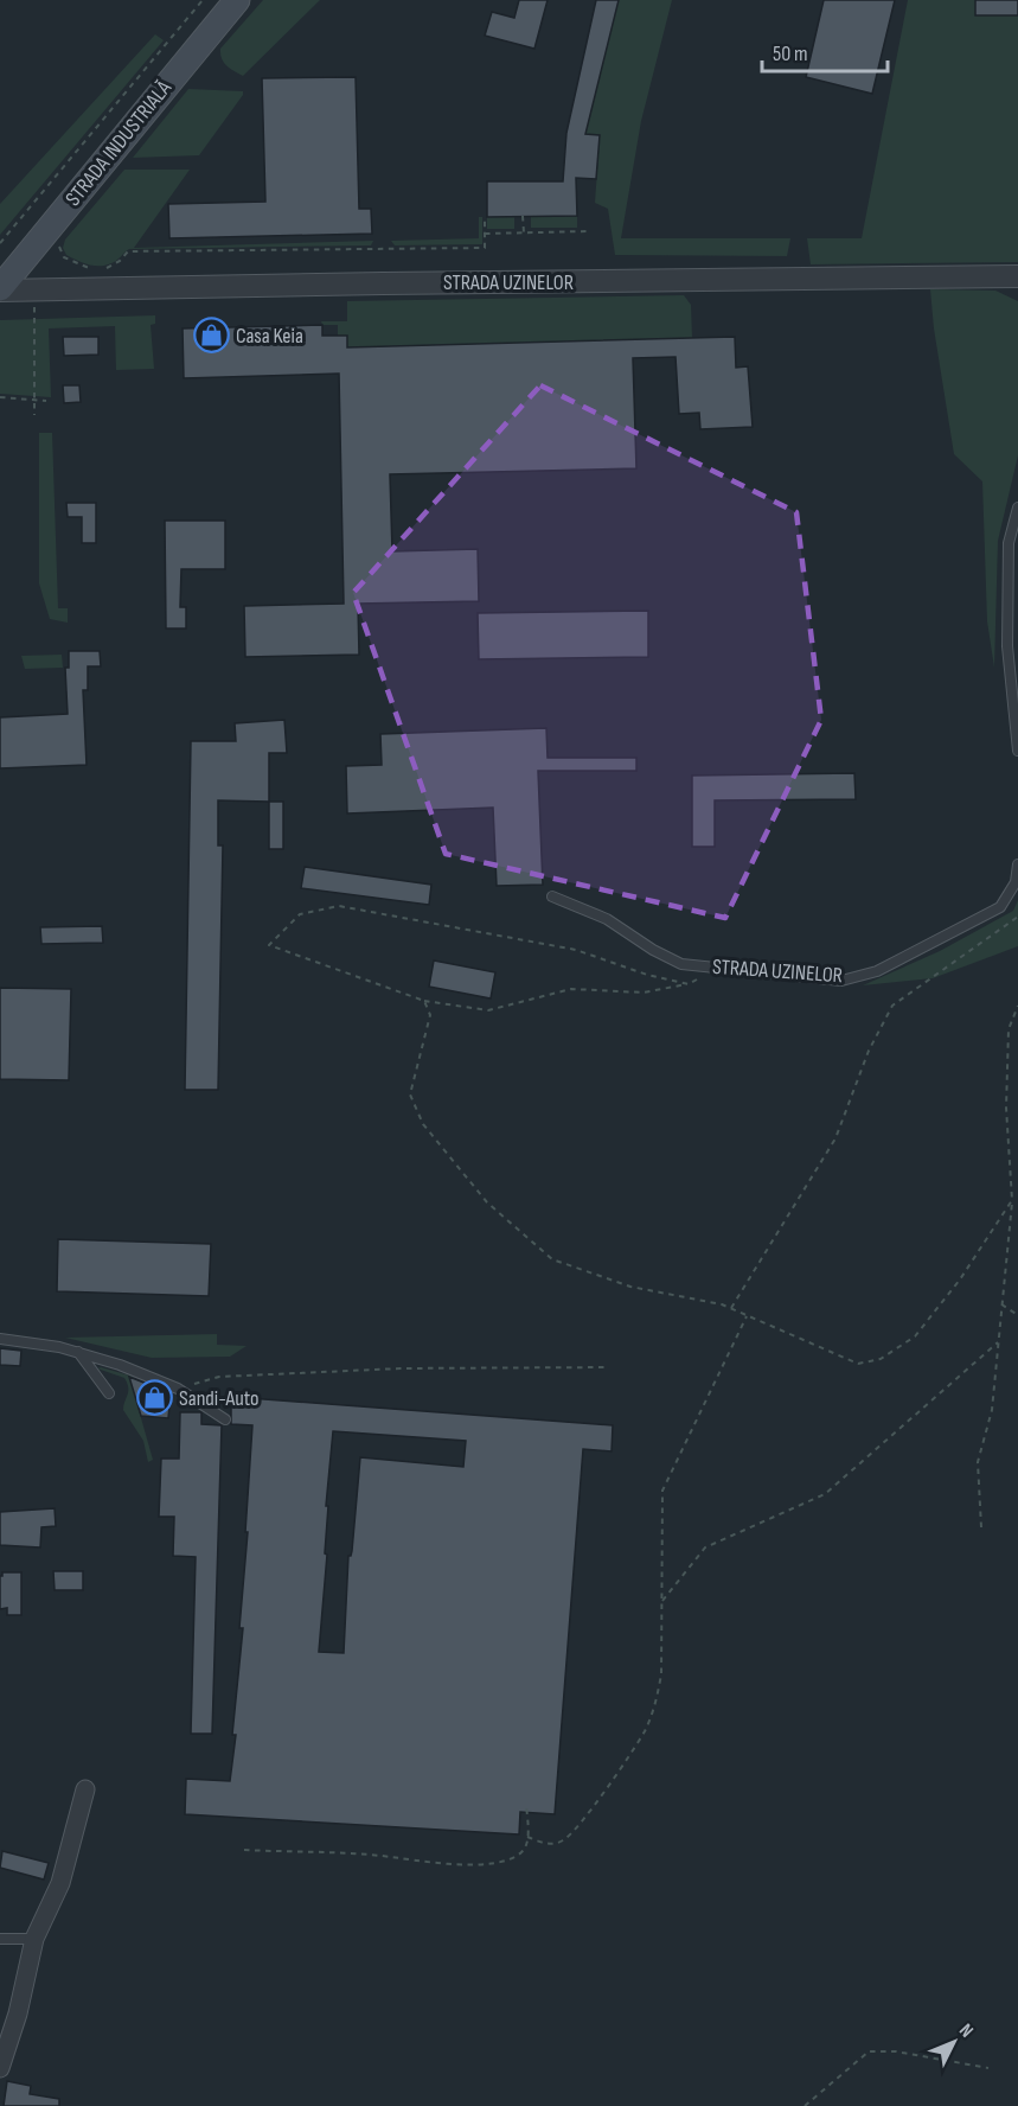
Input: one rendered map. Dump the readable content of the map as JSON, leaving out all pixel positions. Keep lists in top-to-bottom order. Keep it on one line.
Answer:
{"streets":{"main road":["STRADA INDUSTRIALĂ"],"street":["STRADA UZINELOR"]},"crossings":[["STRADA INDUSTRIALĂ","STRADA UZINELOR"]],"places":{"shop":["Casa Keia","Sandi-Auto"]},"scale_bar":"50 m","north":"top right"}
